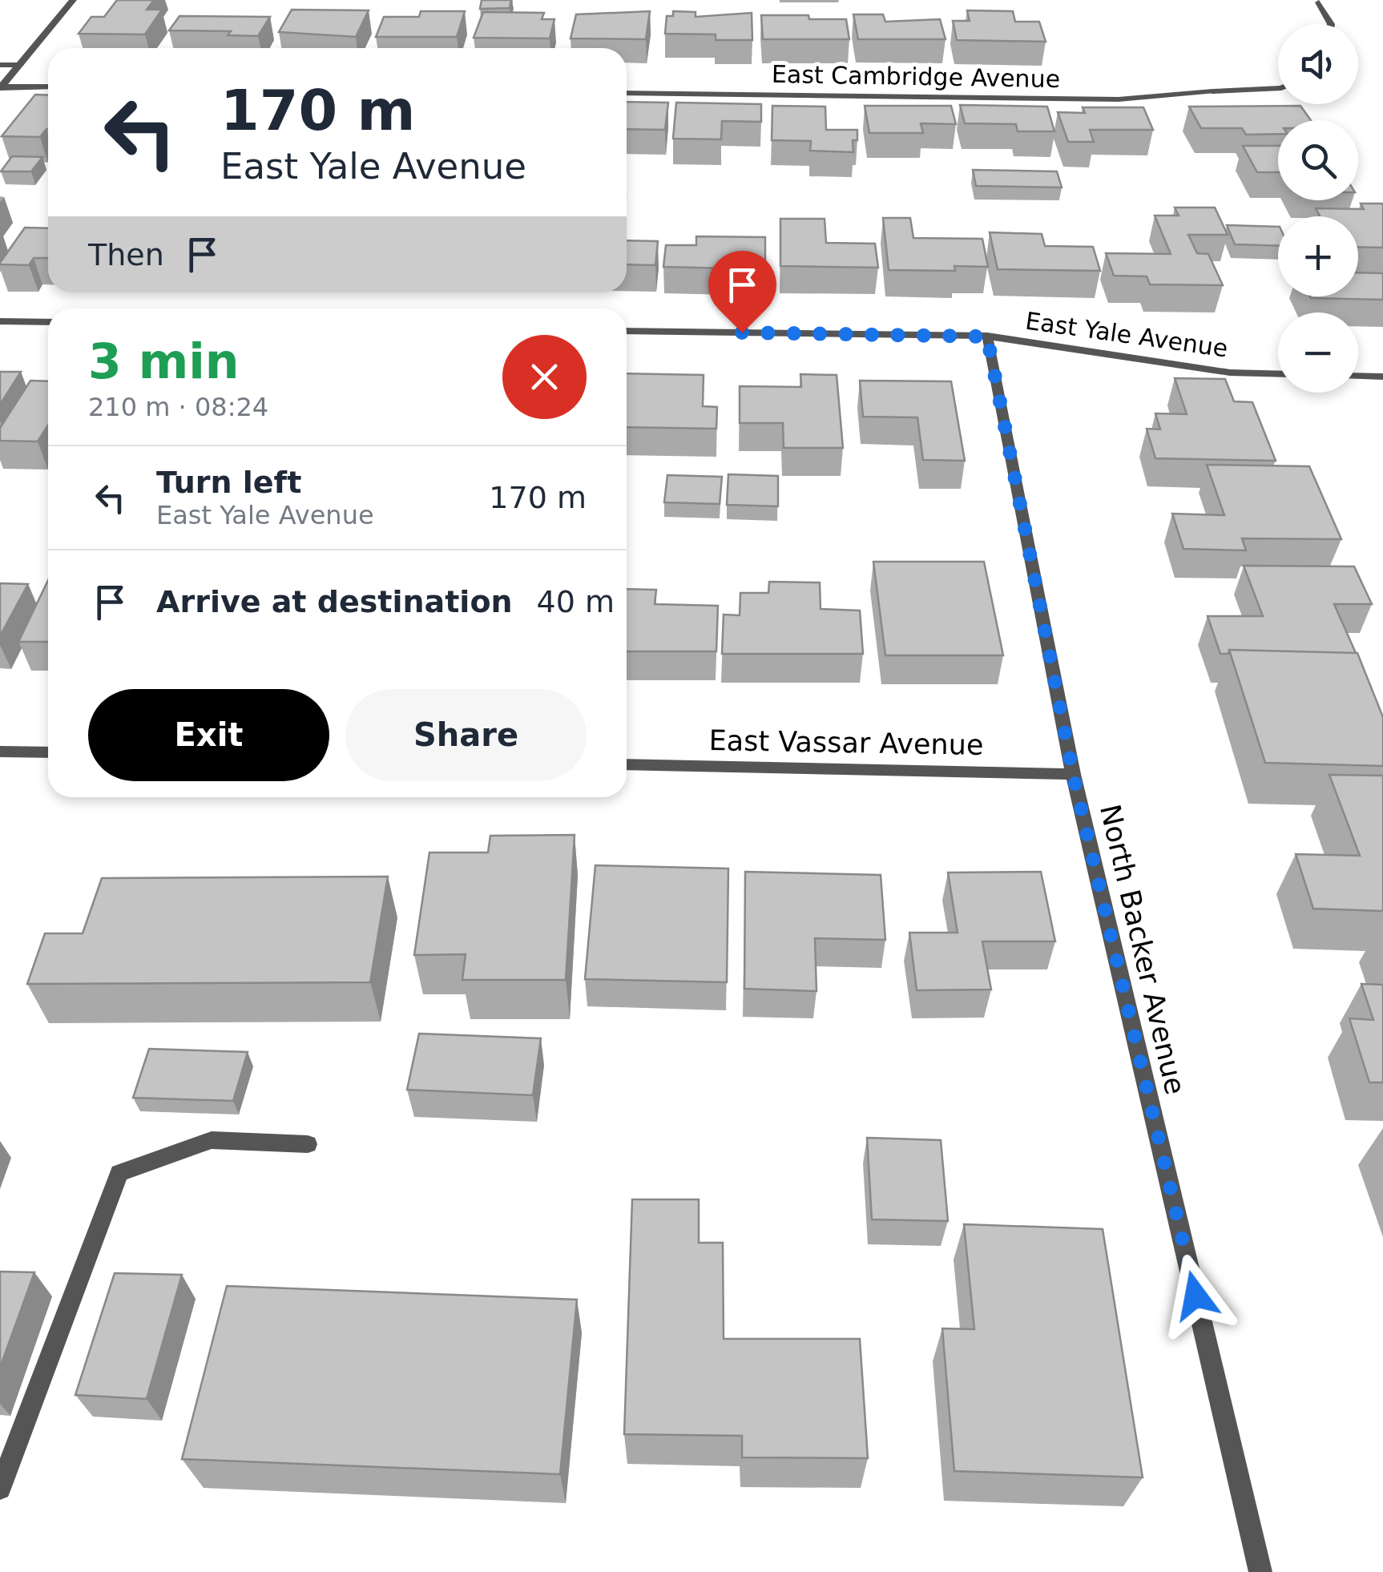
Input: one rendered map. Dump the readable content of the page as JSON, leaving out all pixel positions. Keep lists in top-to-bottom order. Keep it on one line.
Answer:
{"streets":{"street":["East Cambridge Avenue","East Yale Avenue","East Vassar Avenue","North Backer Avenue"]},"crossings":[["East Yale Avenue","North Backer Avenue"],["East Vassar Avenue","North Backer Avenue"]],"page":{"map_buttons":["+","−"],"turn":["170 m","East Yale Avenue"],"then":"Then","heading":["3 min","210 m · 08:24"],"list":[{"name":"Turn left","note":"East Yale Avenue","value":"170 m"},{"name":"Arrive at destination","value":"40 m"}],"buttons":["Exit","Share"]}}
